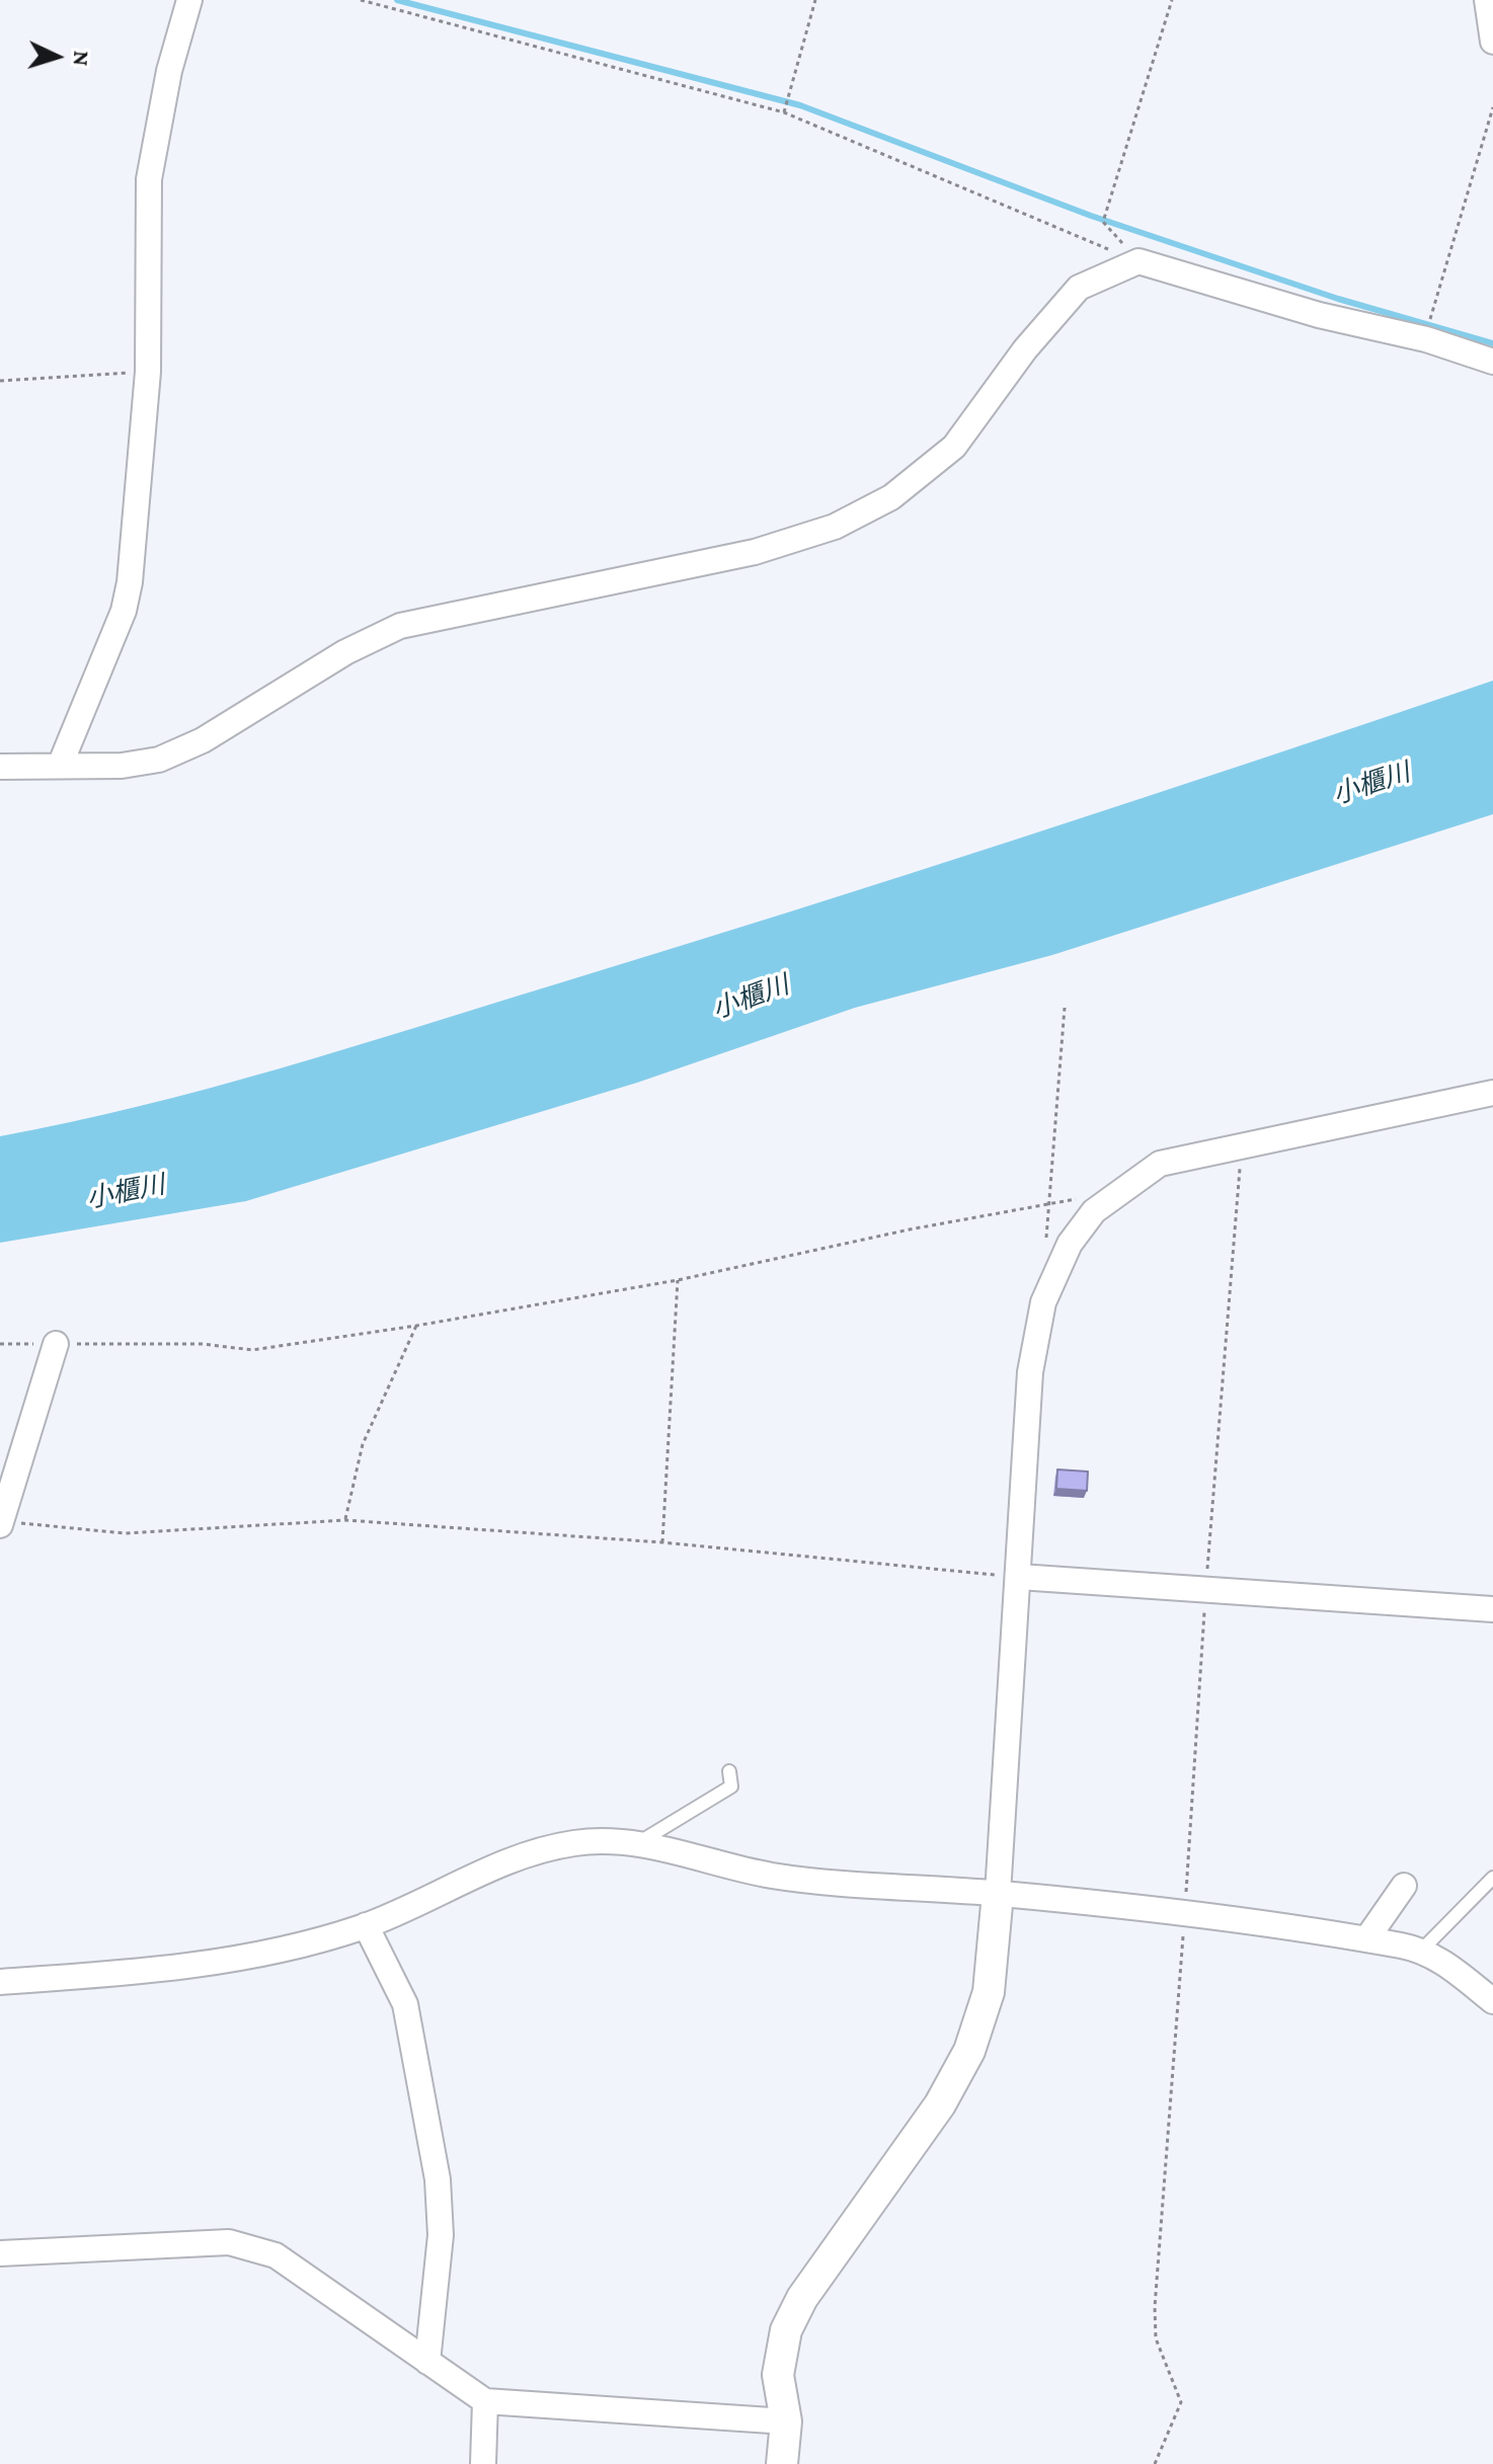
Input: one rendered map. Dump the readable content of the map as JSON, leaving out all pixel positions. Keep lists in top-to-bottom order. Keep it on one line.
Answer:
{"water":["小櫃川"],"north":"right"}
